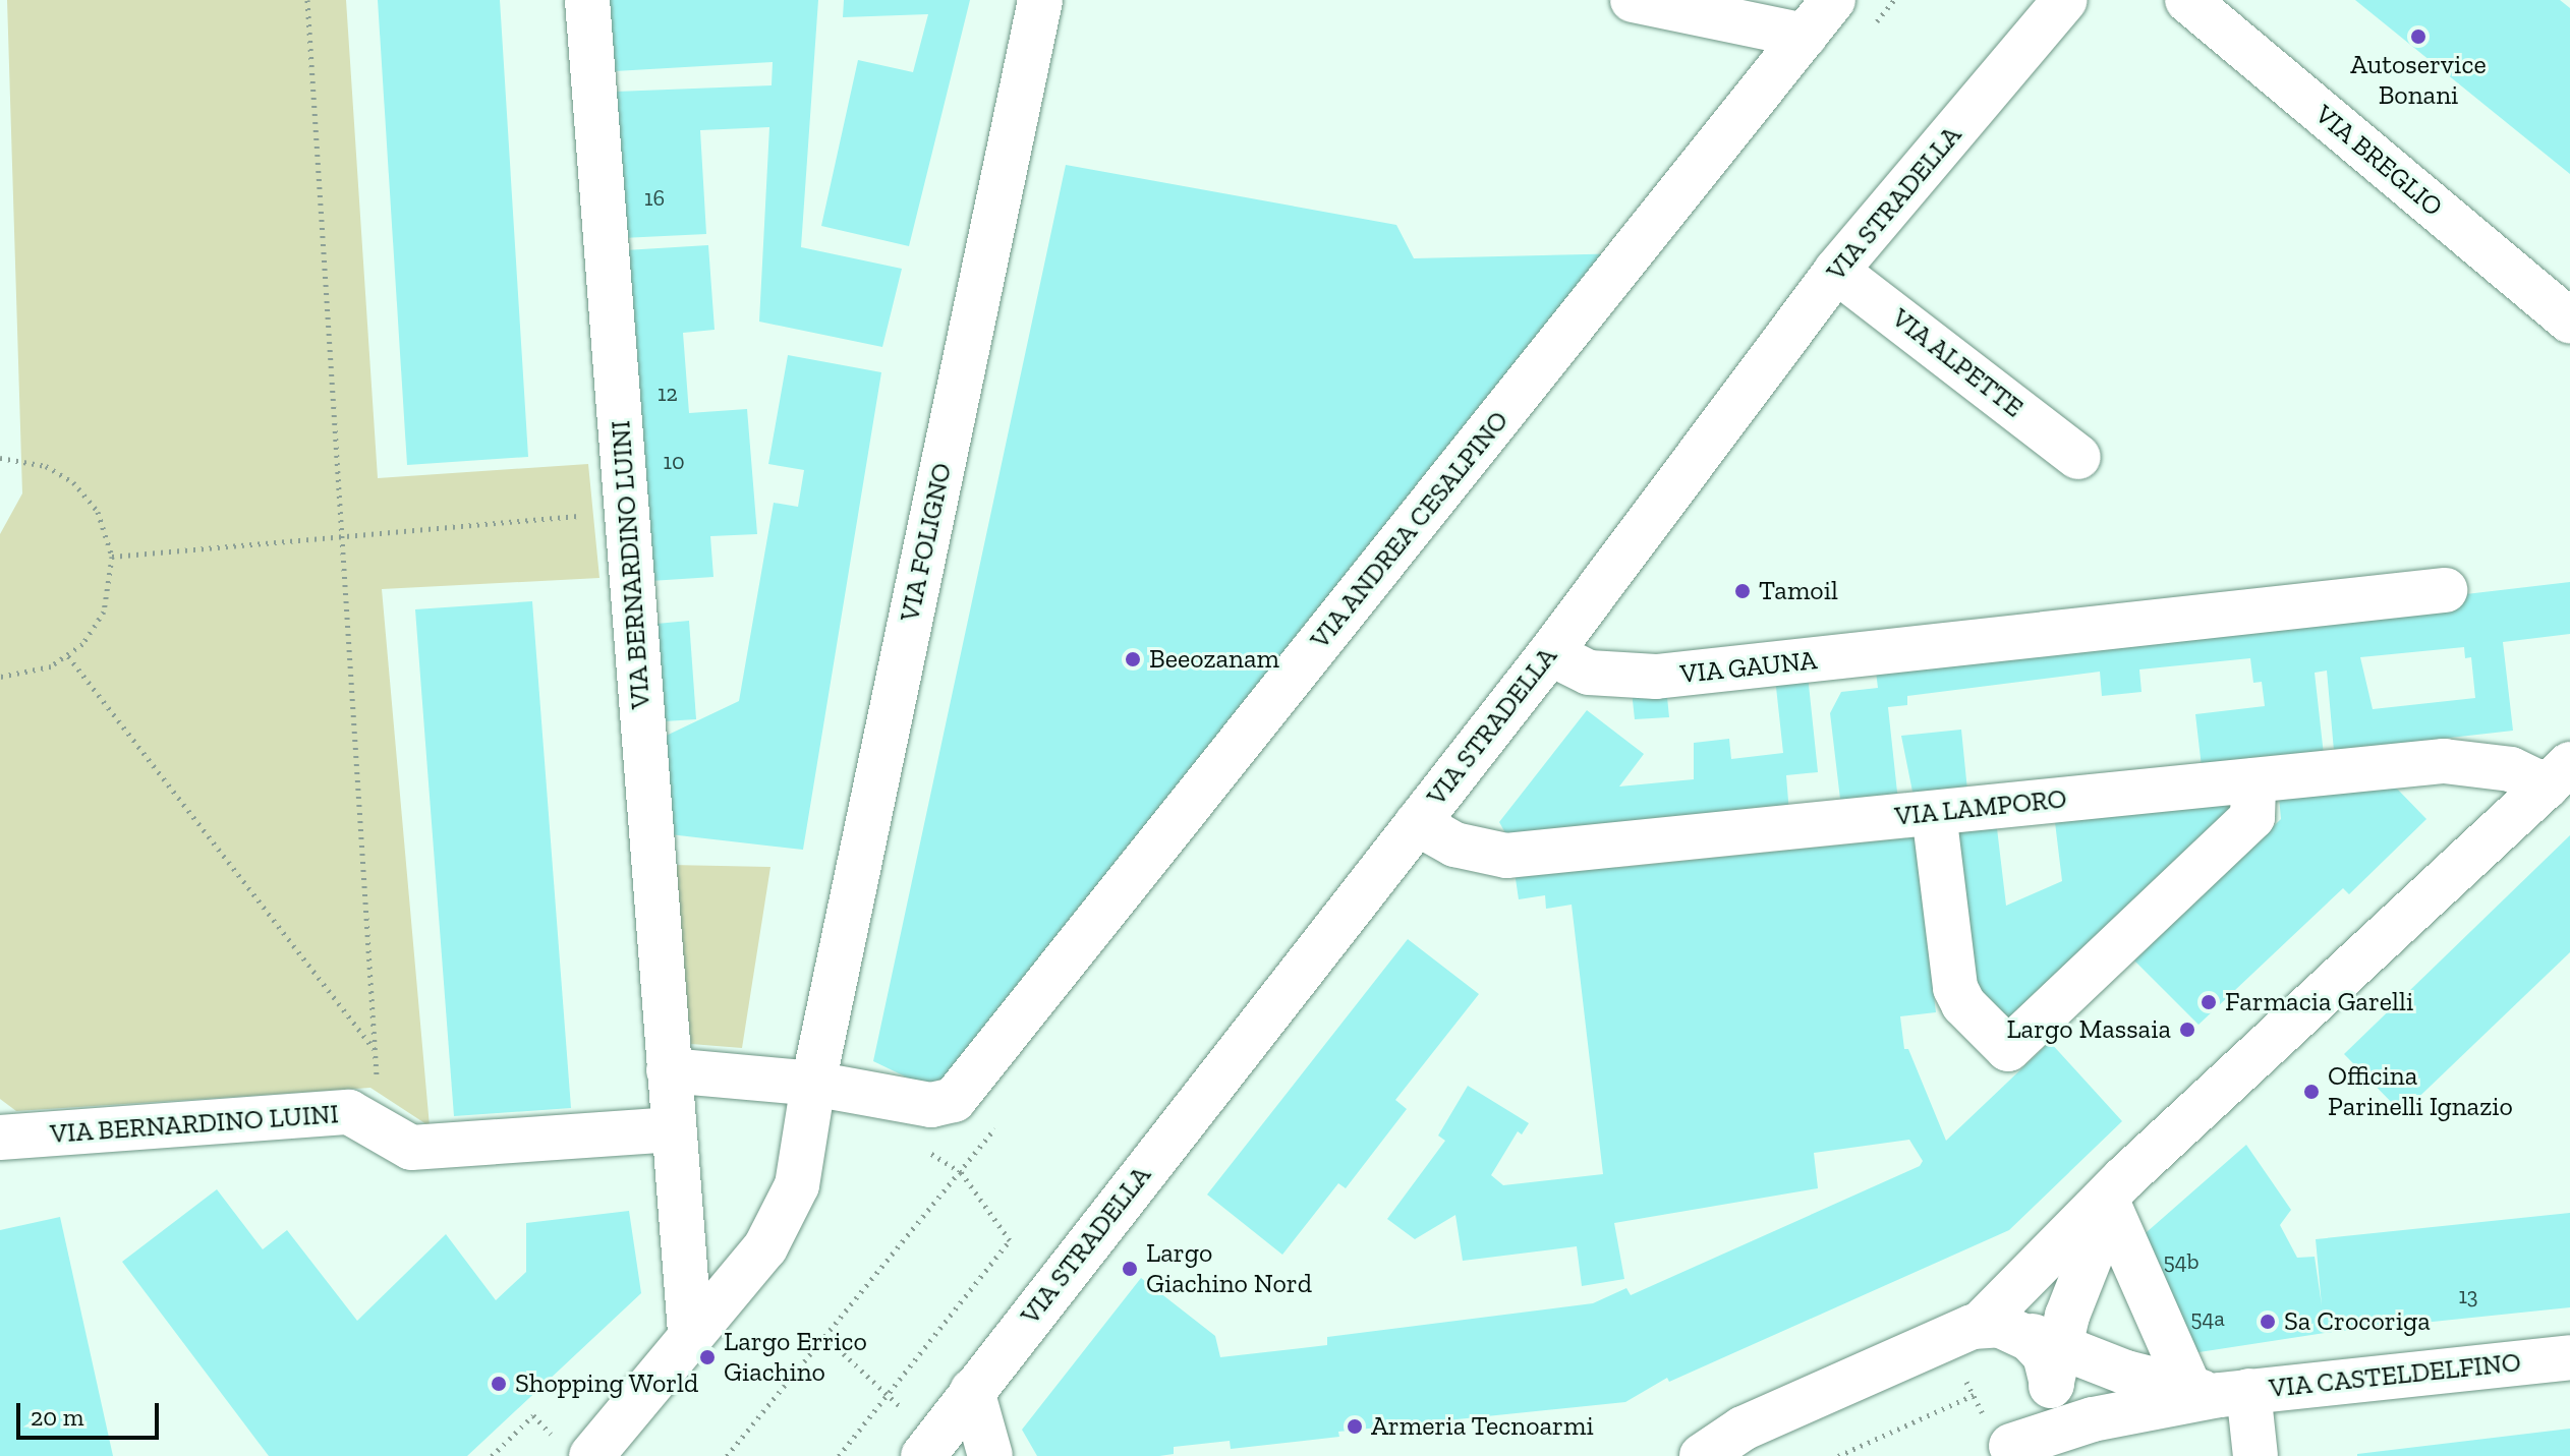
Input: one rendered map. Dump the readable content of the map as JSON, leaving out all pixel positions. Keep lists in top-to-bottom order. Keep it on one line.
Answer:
{"streets":{"street":["VIA BREGLIO","VIA STRADELLA","VIA ALPETTE","VIA ANDREA CESALPINO","VIA FOLIGNO","VIA BERNARDINO LUINI","VIA GAUNA","VIA LAMPORO","VIA CASTELDELFINO"]},"crossings":[["VIA STRADELLA","VIA ALPETTE"],["VIA STRADELLA","VIA GAUNA"],["VIA STRADELLA","VIA LAMPORO"],["VIA ANDREA CESALPINO","VIA FOLIGNO"],["VIA ANDREA CESALPINO","VIA BERNARDINO LUINI"]],"places":["Autoservice Bonani","Tamoil","Beeozanam","Farmacia Garelli","Largo Massaia","Officina Parinelli Ignazio","Largo Giachino Nord","Sa Crocoriga","Largo Errico Giachino","Shopping World","Armeria Tecnoarmi"],"house_numbers":["16","12","10","54b","13","54a"],"scale_bar":"20 m"}
